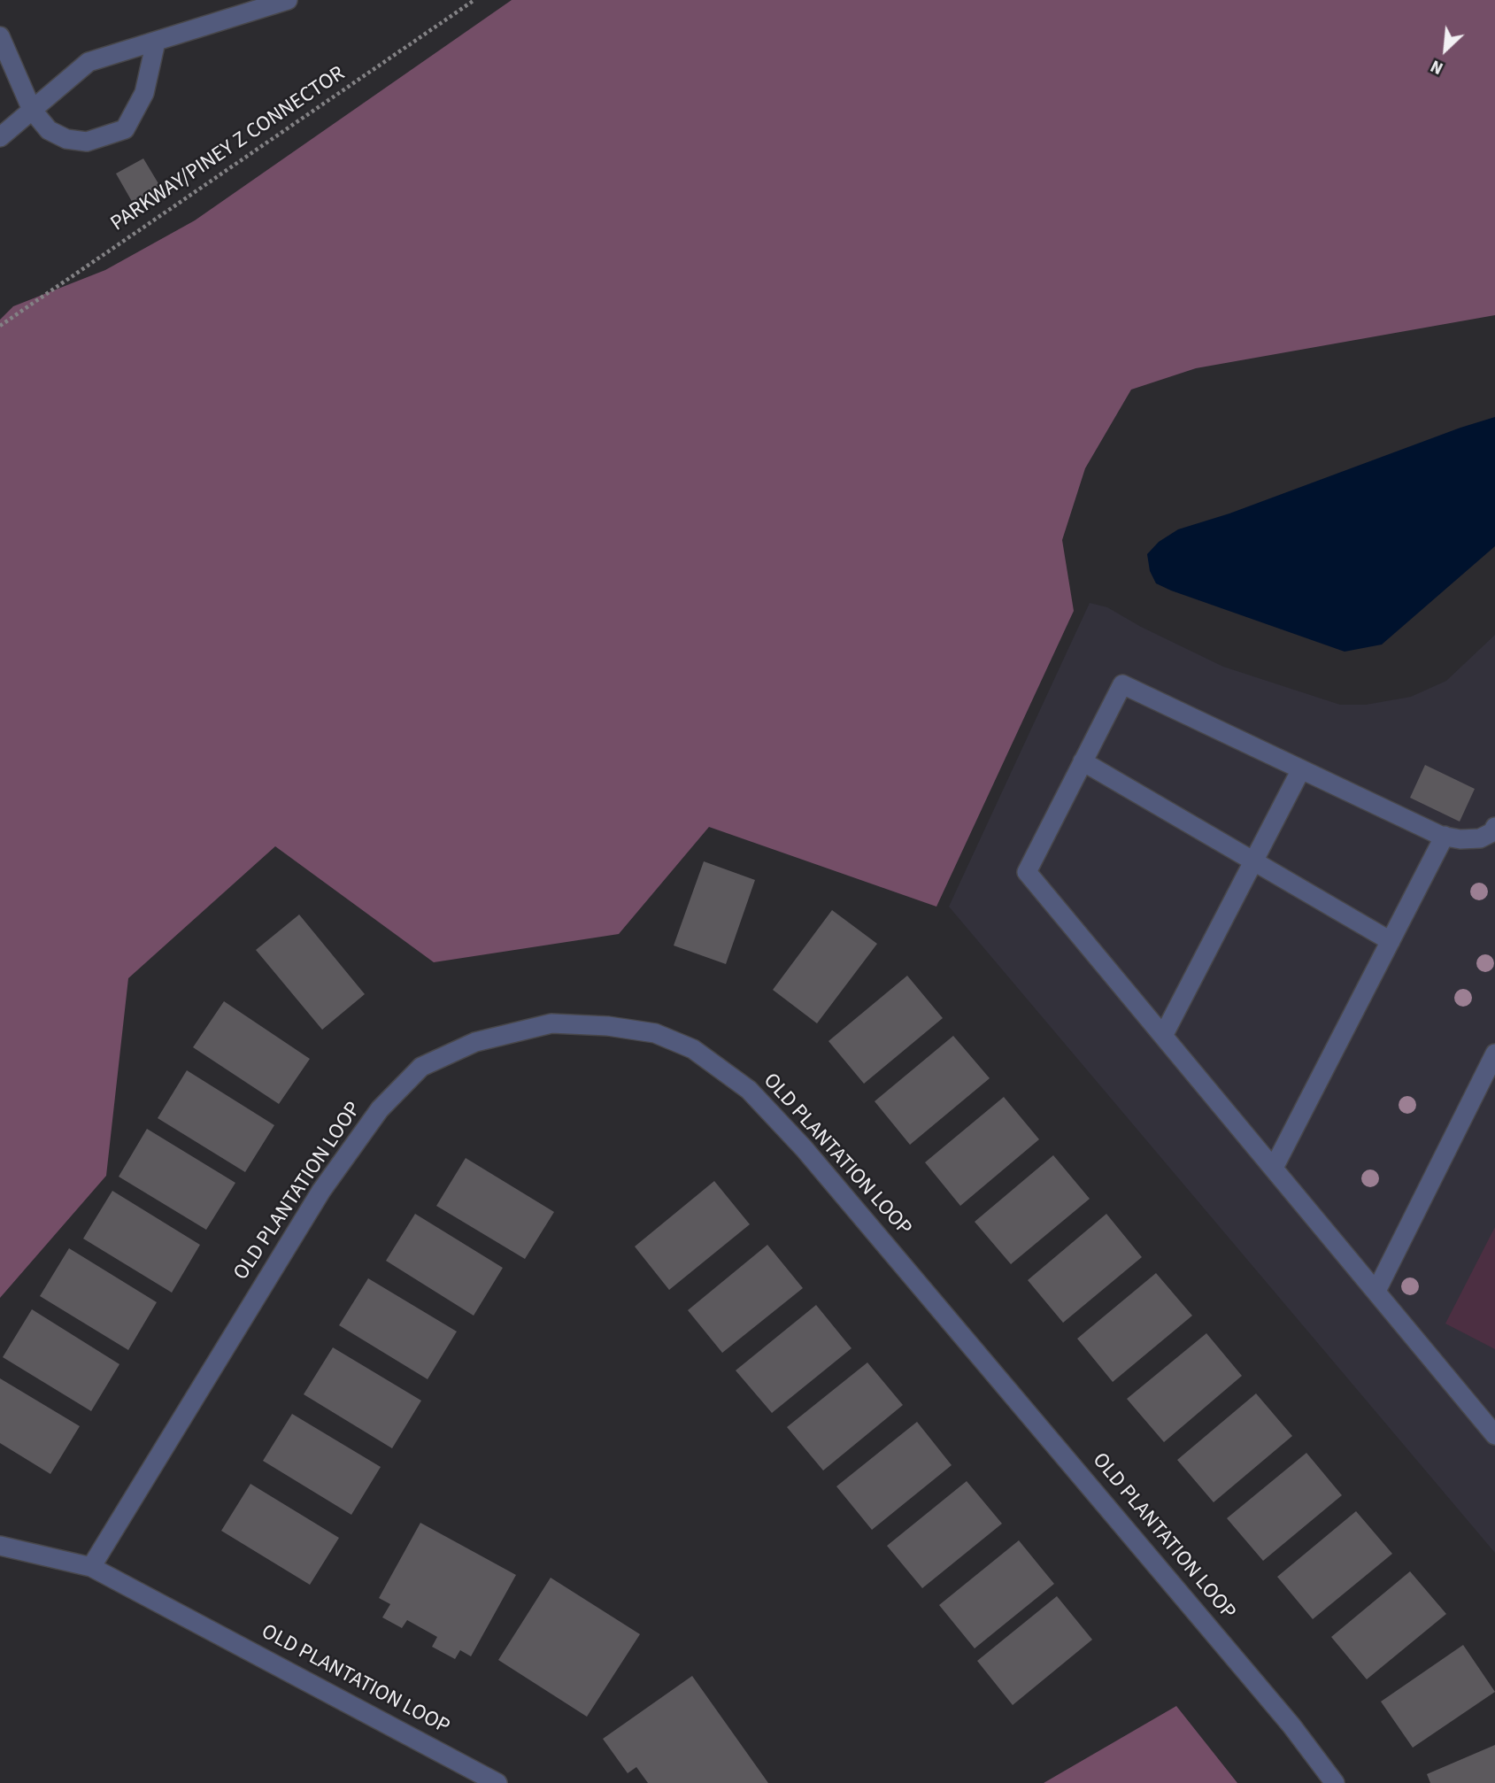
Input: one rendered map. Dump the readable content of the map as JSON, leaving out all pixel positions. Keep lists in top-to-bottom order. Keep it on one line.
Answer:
{"streets":{"street":["OLD PLANTATION LOOP"],"path":["PARKWAY/PINEY Z CONNECTOR"]},"north":"bottom left"}
